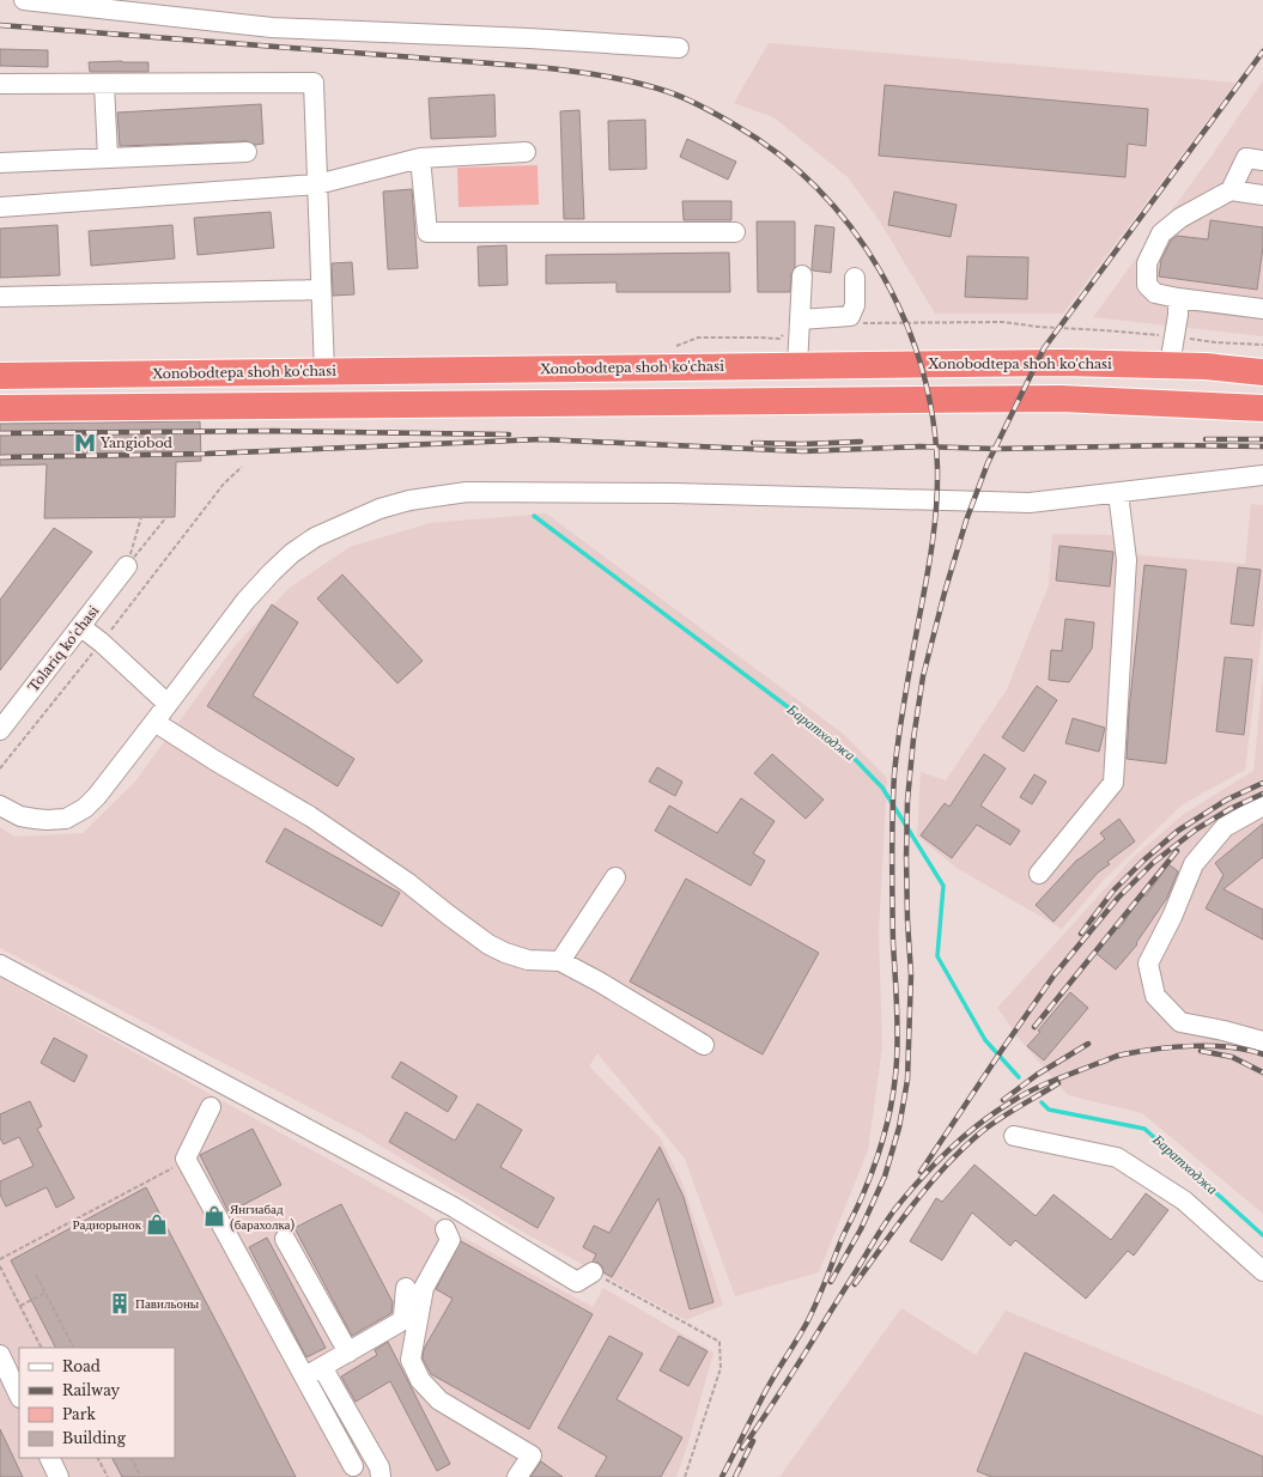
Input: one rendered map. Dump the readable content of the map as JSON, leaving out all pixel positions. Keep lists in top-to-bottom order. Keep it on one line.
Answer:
{"streets":{"highway":["Xonobodtepa shoh ko'chasi"],"street":["Tolariq ko'chasi"]},"water":["Баратходжа"],"places":{"metro station":["Yangiobod"],"shop":["Янгиабад (барахолка)","Радиорынок"],"building":["Павильоны"]},"legend":["Road","Railway","Park","Building"]}
